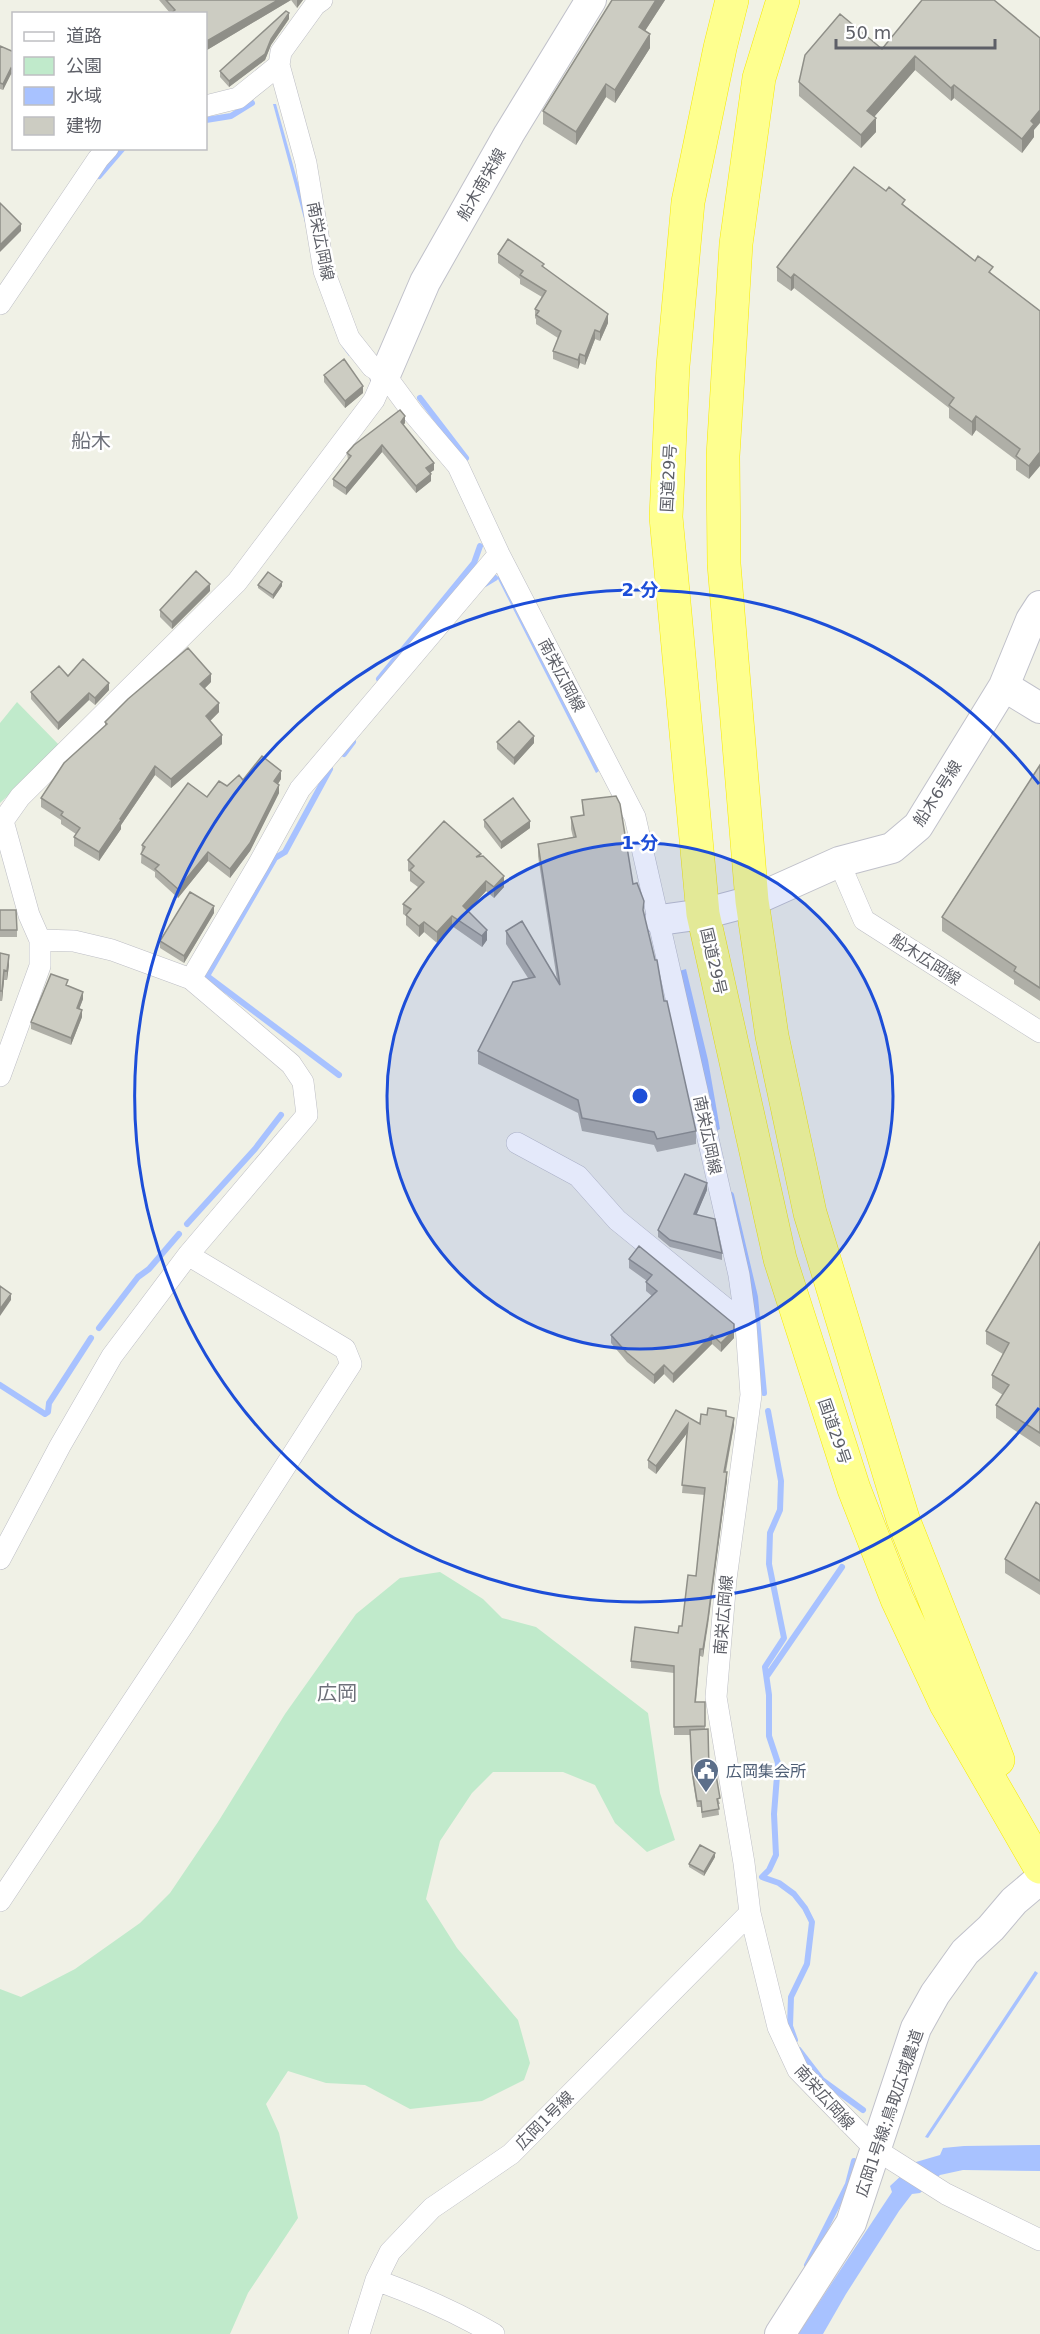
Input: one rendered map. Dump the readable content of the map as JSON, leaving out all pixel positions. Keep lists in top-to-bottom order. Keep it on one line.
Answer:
{"streets":{"highway":["国道29号"],"street":["船木南栄線","南栄広岡線","船木6号線","船木広岡線","広岡1号線;鳥取広域農道","広岡1号線"]},"crossings":[["船木南栄線","南栄広岡線"],["南栄広岡線","船木6号線"],["南栄広岡線","広岡1号線;鳥取広域農道"],["南栄広岡線","広岡1号線"],["国道29号","船木6号線"],["船木6号線","船木広岡線"]],"districts":["船木","広岡"],"places":{"public building":["広岡集会所"]},"legend":["道路","公園","水域","建物"],"scale_bar":"50 m","rings":["2 分","1 分"]}
